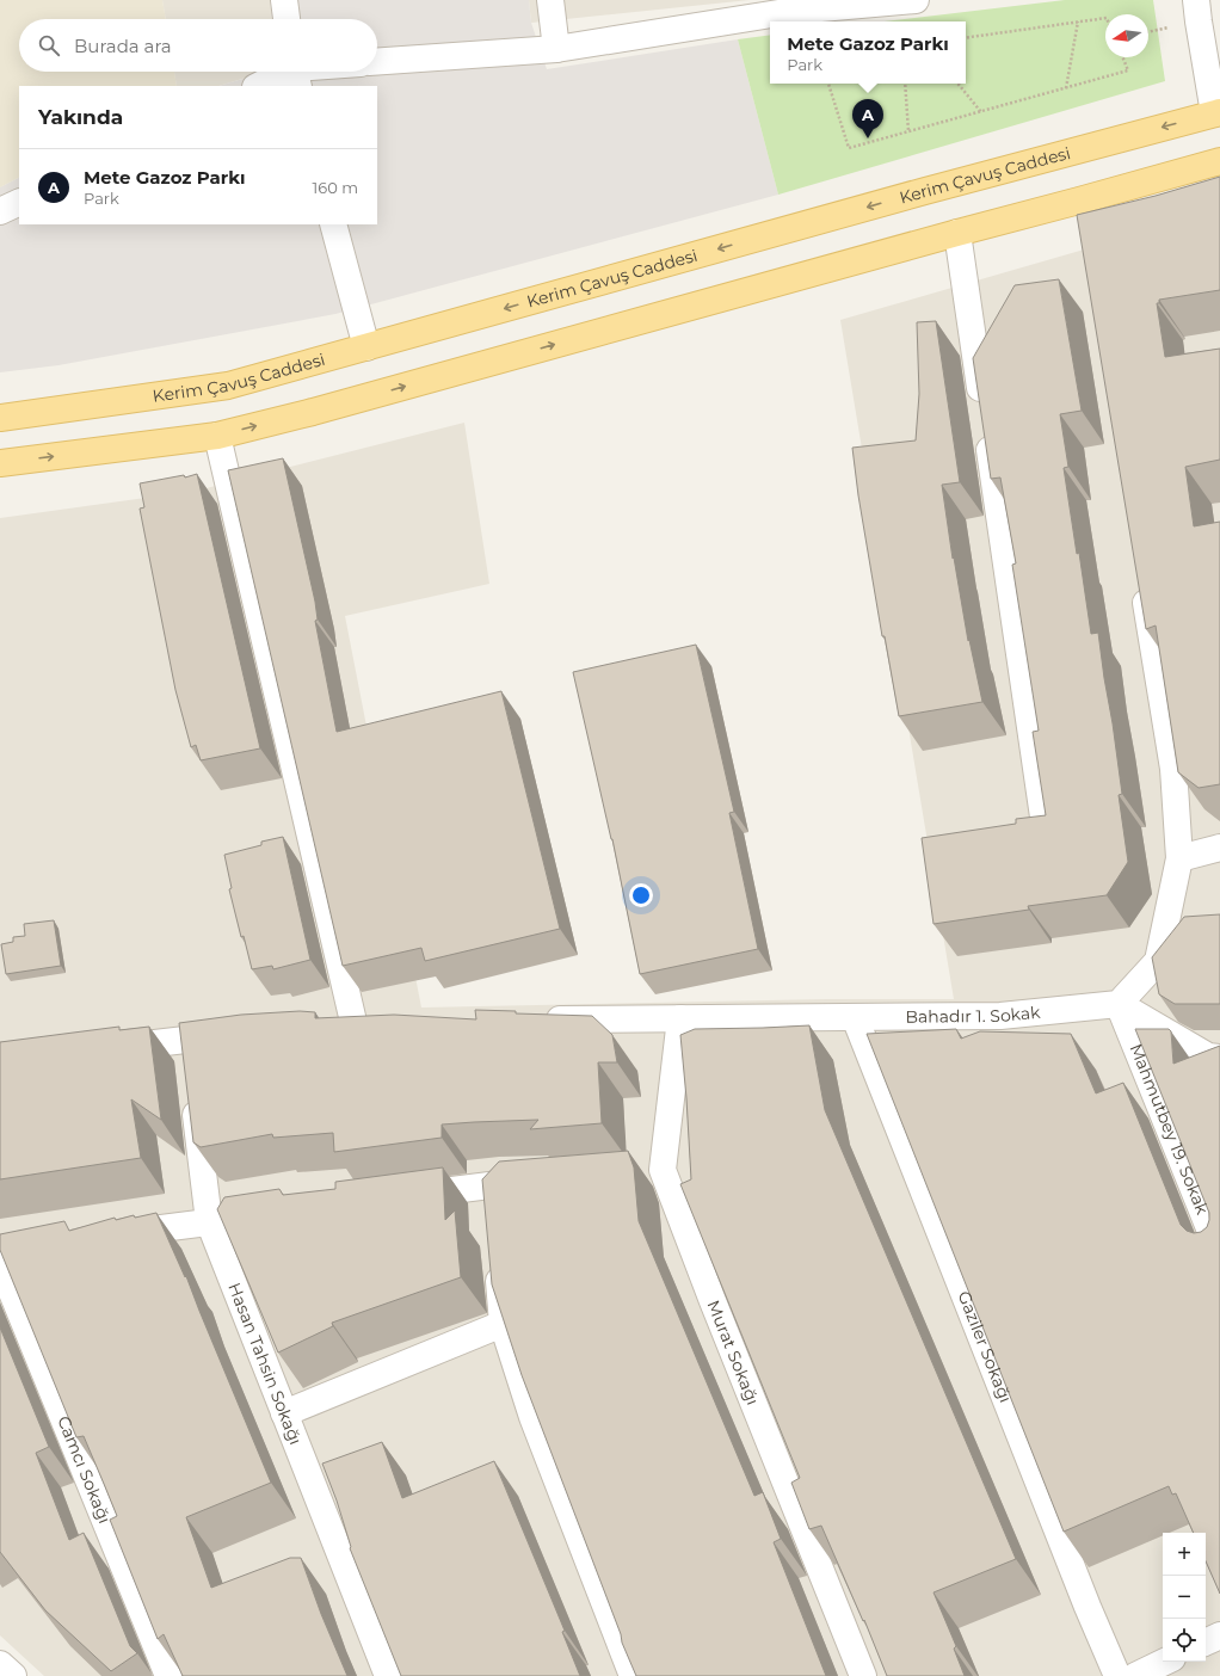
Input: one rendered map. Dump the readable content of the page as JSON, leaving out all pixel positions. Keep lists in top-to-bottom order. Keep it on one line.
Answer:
{"streets":{"main road":["Kerim Çavuş Caddesi"],"street":["Bahadır 1. Sokak","Mahmutbey 19. Sokak","Gaziler Sokağı","Murat Sokağı","Hasan Tahsin Sokağı","Camcı Sokağı"]},"crossings":[["Bahadır 1. Sokak","Mahmutbey 19. Sokak"],["Bahadır 1. Sokak","Gaziler Sokağı"],["Bahadır 1. Sokak","Murat Sokağı"]],"north":"left","page":{"search":"Burada ara","popup":["Mete Gazoz Parkı","Park"],"heading":"Yakında","pins":"A","list":[{"mark":"A","name":"Mete Gazoz Parkı","note":"Park","value":"160 m"}],"map_buttons":["+","−"]}}
